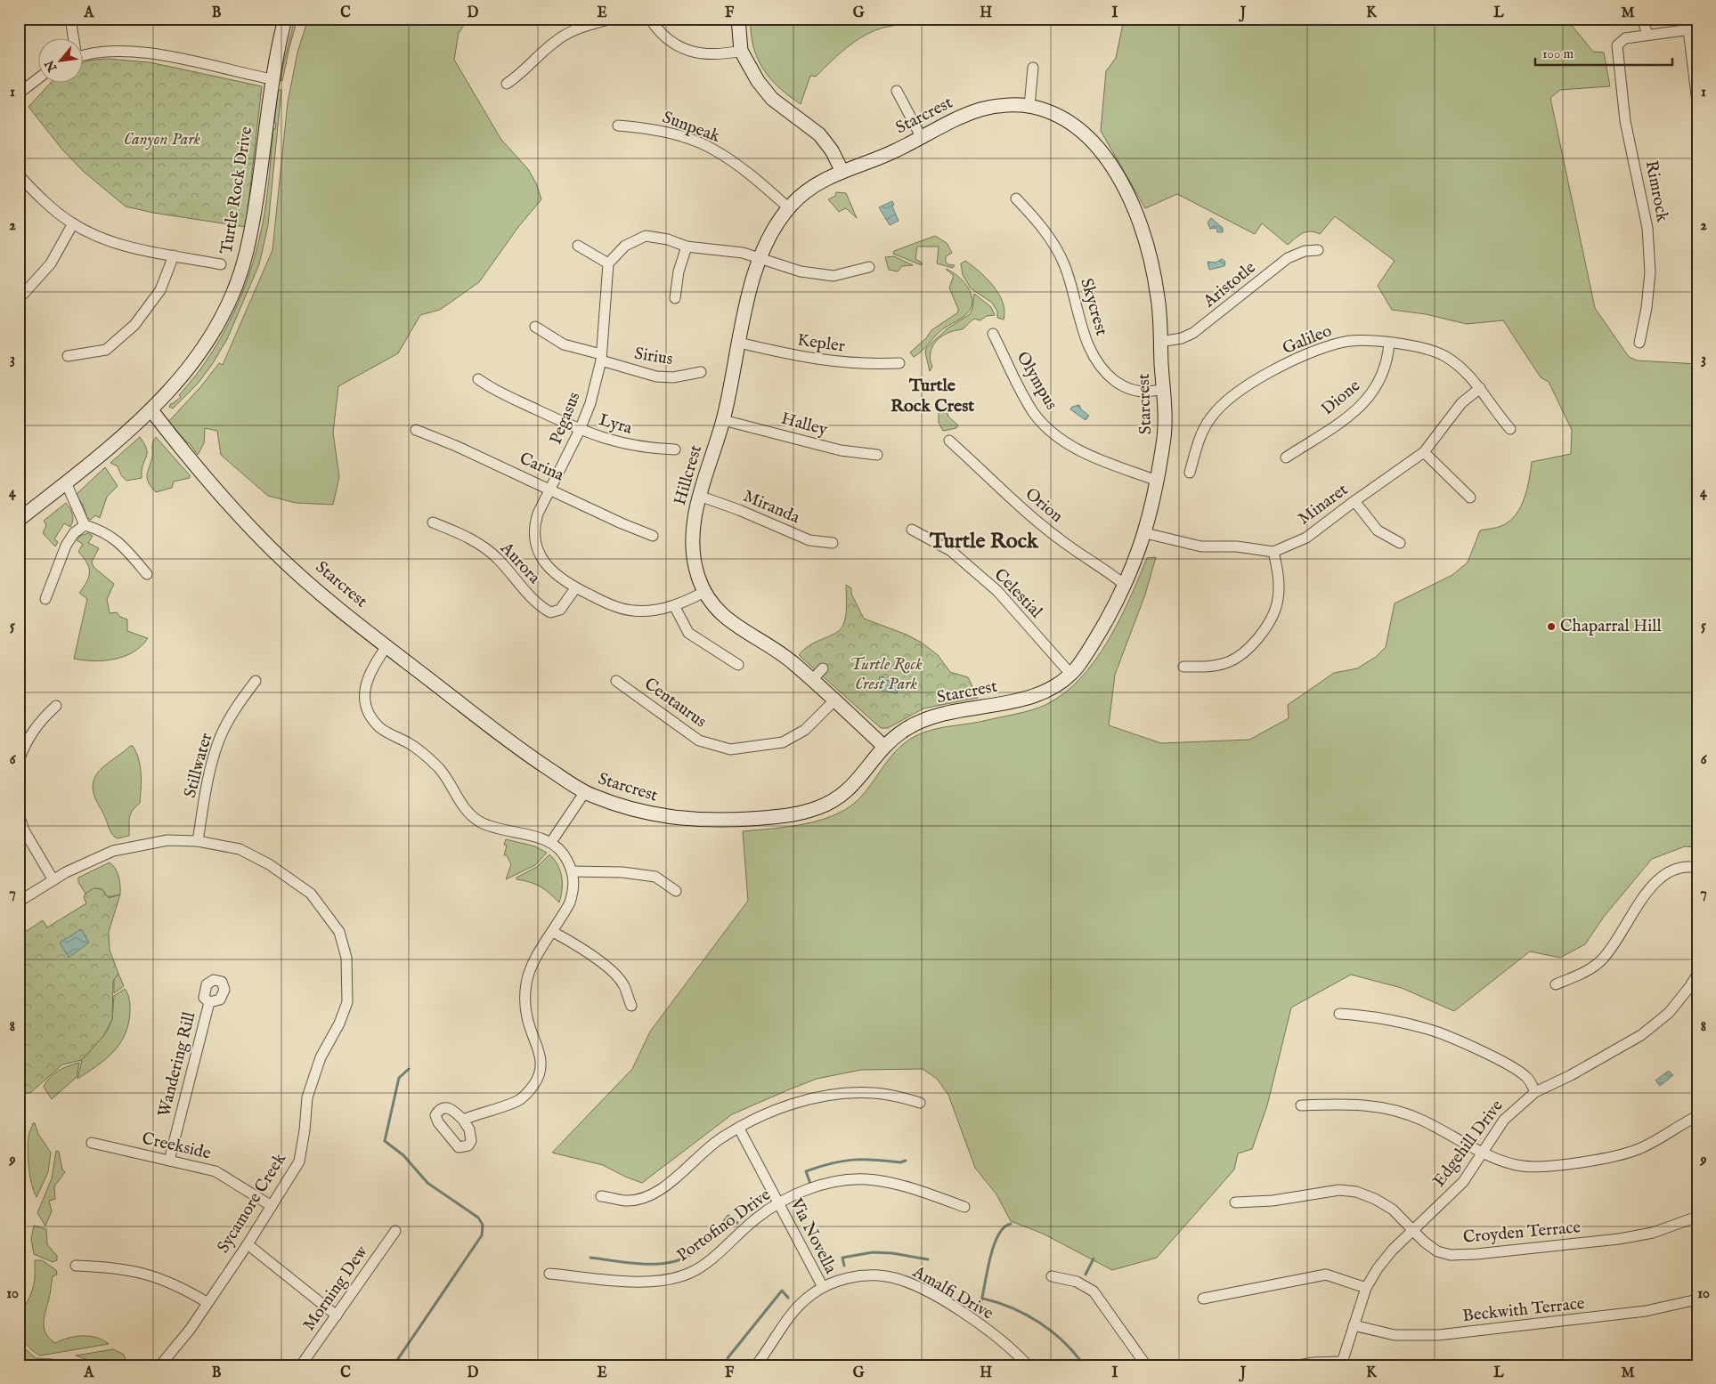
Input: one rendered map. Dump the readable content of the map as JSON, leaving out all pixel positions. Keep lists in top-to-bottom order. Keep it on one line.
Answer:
{"streets":{"street":["Starcrest","Sunpeak","Turtle Rock Drive","Rimrock","Aristotle","Skycrest","Galileo","Kepler","Sirius","Olympus","Dione","Pegasus","Lyra","Halley","Carina","Hillcrest","Minaret","Orion","Miranda","Aurora","Celestial","Centaurus","Stillwater","Wandering Rill","Edgehill Drive","Creekside","Sycamore Creek","Portofino Drive","Croyden Terrace","Via Novella","Morning Dew","Amalfi Drive","Beckwith Terrace"]},"crossings":[["Starcrest","Turtle Rock Drive"],["Starcrest","Aristotle"],["Starcrest","Skycrest"],["Starcrest","Olympus"],["Starcrest","Hillcrest"],["Starcrest","Orion"],["Starcrest","Celestial"],["Sunpeak","Hillcrest"],["Galileo","Dione"],["Galileo","Minaret"],["Kepler","Hillcrest"],["Sirius","Pegasus"],["Pegasus","Lyra"],["Pegasus","Carina"],["Pegasus","Hillcrest"],["Pegasus","Aurora"],["Halley","Hillcrest"],["Hillcrest","Miranda"],["Hillcrest","Centaurus"],["Stillwater","Sycamore Creek"],["Wandering Rill","Creekside"],["Edgehill Drive","Croyden Terrace"],["Edgehill Drive","Beckwith Terrace"],["Creekside","Sycamore Creek"],["Portofino Drive","Via Novella"],["Via Novella","Amalfi Drive"]],"districts":["Turtle Rock Crest","Turtle Rock"],"parks":["Canyon Park","Turtle Rock Crest Park"],"places":["Chaparral Hill"],"scale_bar":"100 m","north":"bottom left","grid":{"columns":["A","B","C","D","E","F","G","H","I","J","K","L","M"],"rows":["1","2","3","4","5","6","7","8","9","10"]}}
